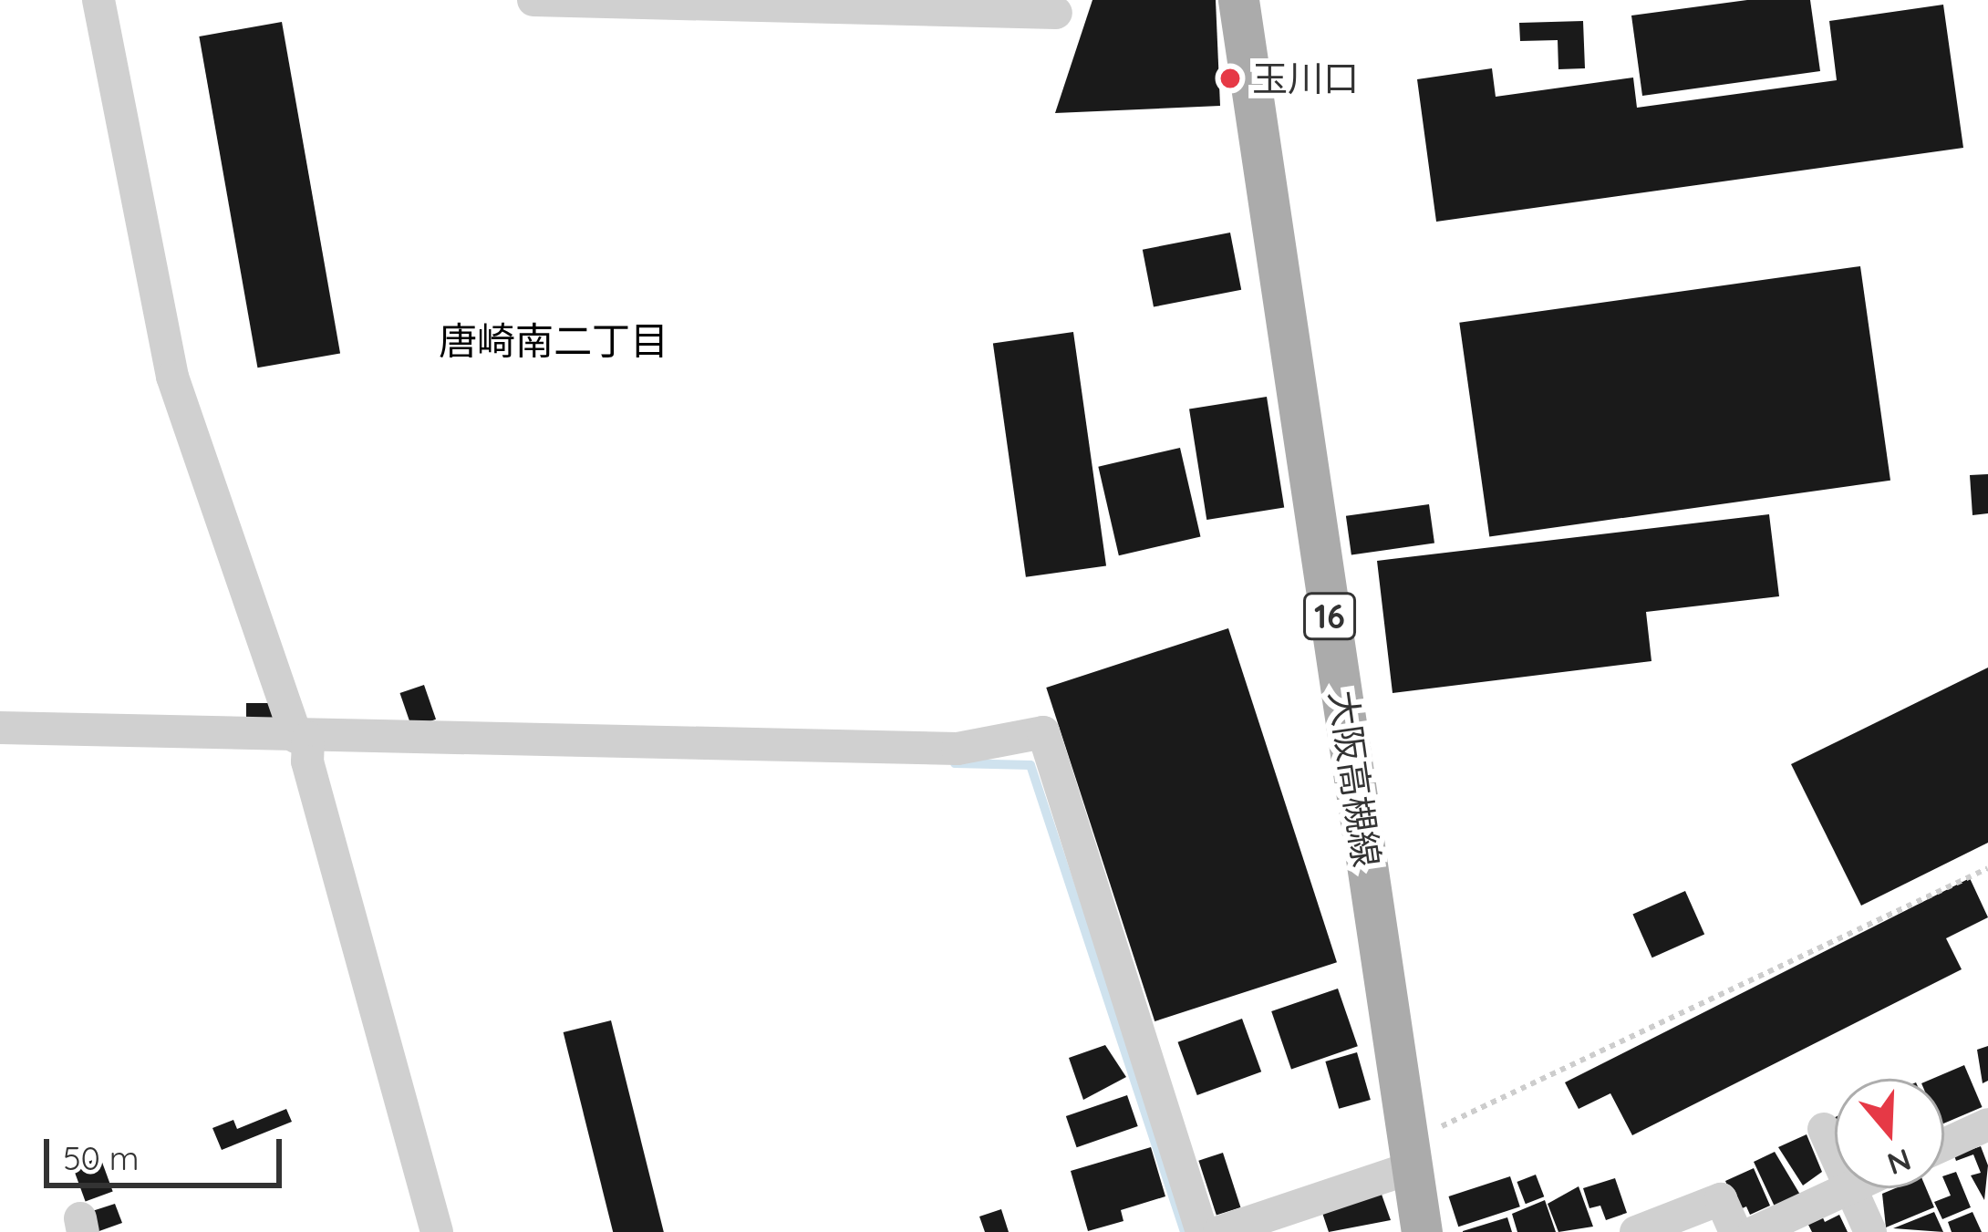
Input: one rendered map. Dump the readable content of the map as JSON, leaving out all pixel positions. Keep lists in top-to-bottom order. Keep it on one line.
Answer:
{"streets":{"main road":["16","大阪高槻線"]},"districts":["唐崎南二丁目"],"places":["玉川口"],"scale_bar":"50 m","north":"bottom"}
